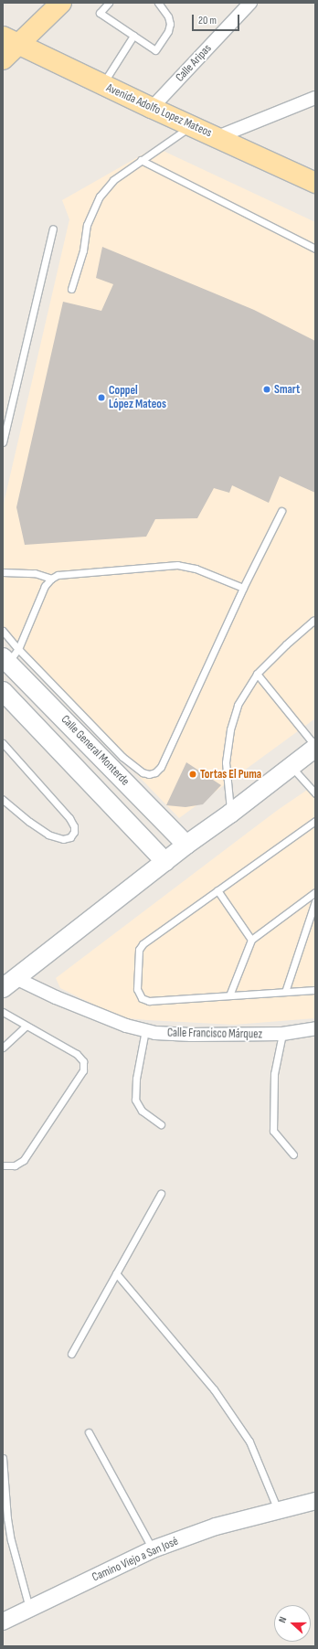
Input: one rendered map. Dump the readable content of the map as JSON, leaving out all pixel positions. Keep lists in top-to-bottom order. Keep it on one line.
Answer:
{"streets":{"main road":["Avenida Adolfo Lopez Mateos","Calle General Monterde"],"street":["Calle Aripas","Calle Francisco Márquez","Camino Viejo a San José"]},"crossings":[["Calle Aripas","Avenida Adolfo Lopez Mateos"]],"places":["Smart","Coppel López Mateos","Tortas El Puma"],"scale_bar":"20 m","north":"left"}
